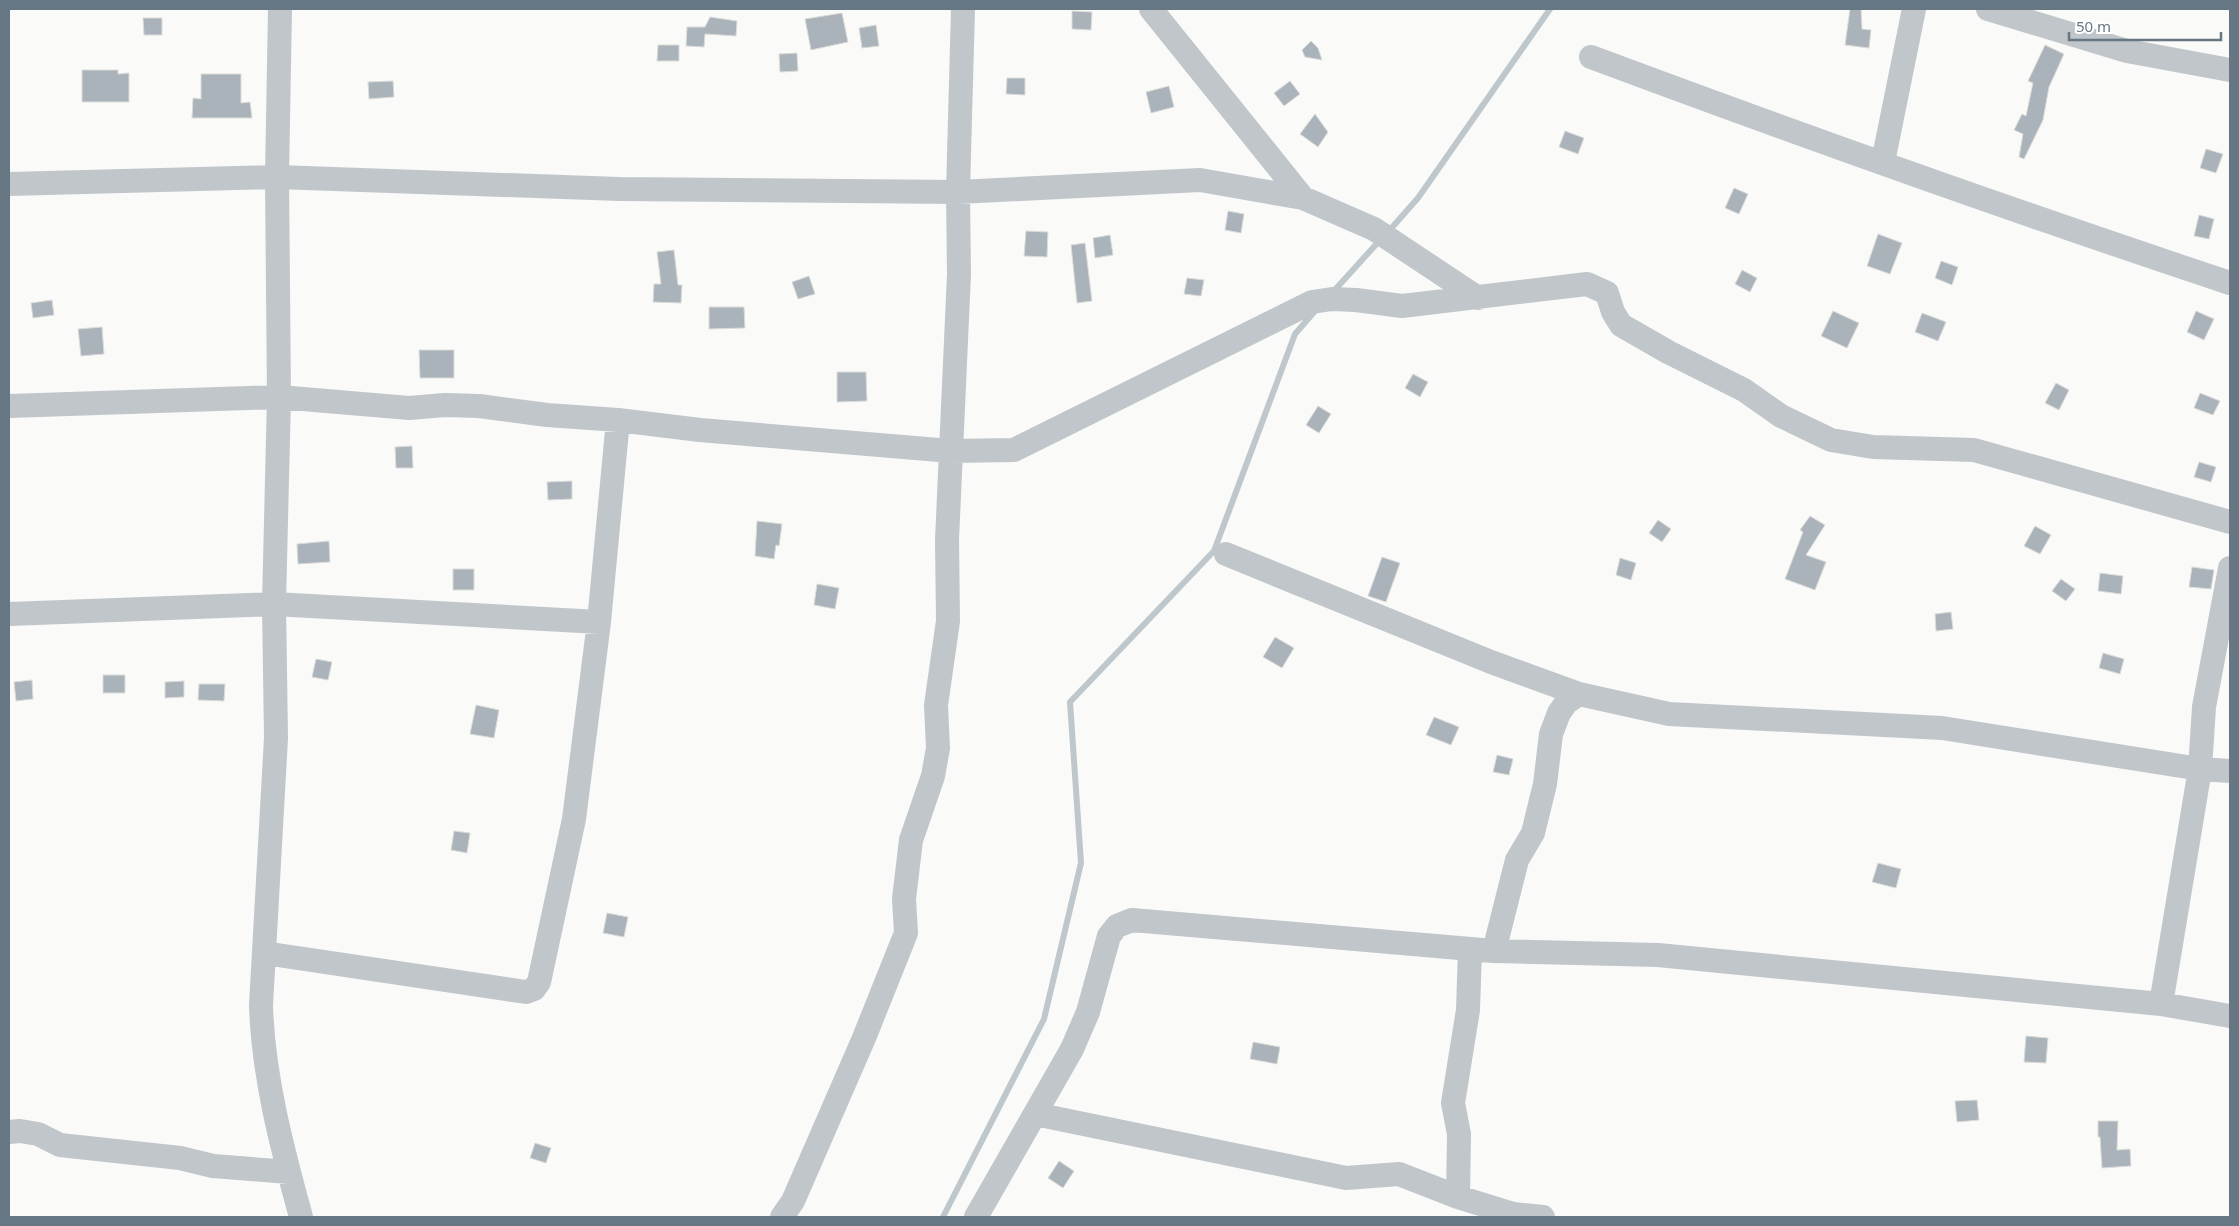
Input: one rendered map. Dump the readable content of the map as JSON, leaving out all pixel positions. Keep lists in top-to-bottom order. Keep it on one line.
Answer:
{"scale_bar":"50 m"}
